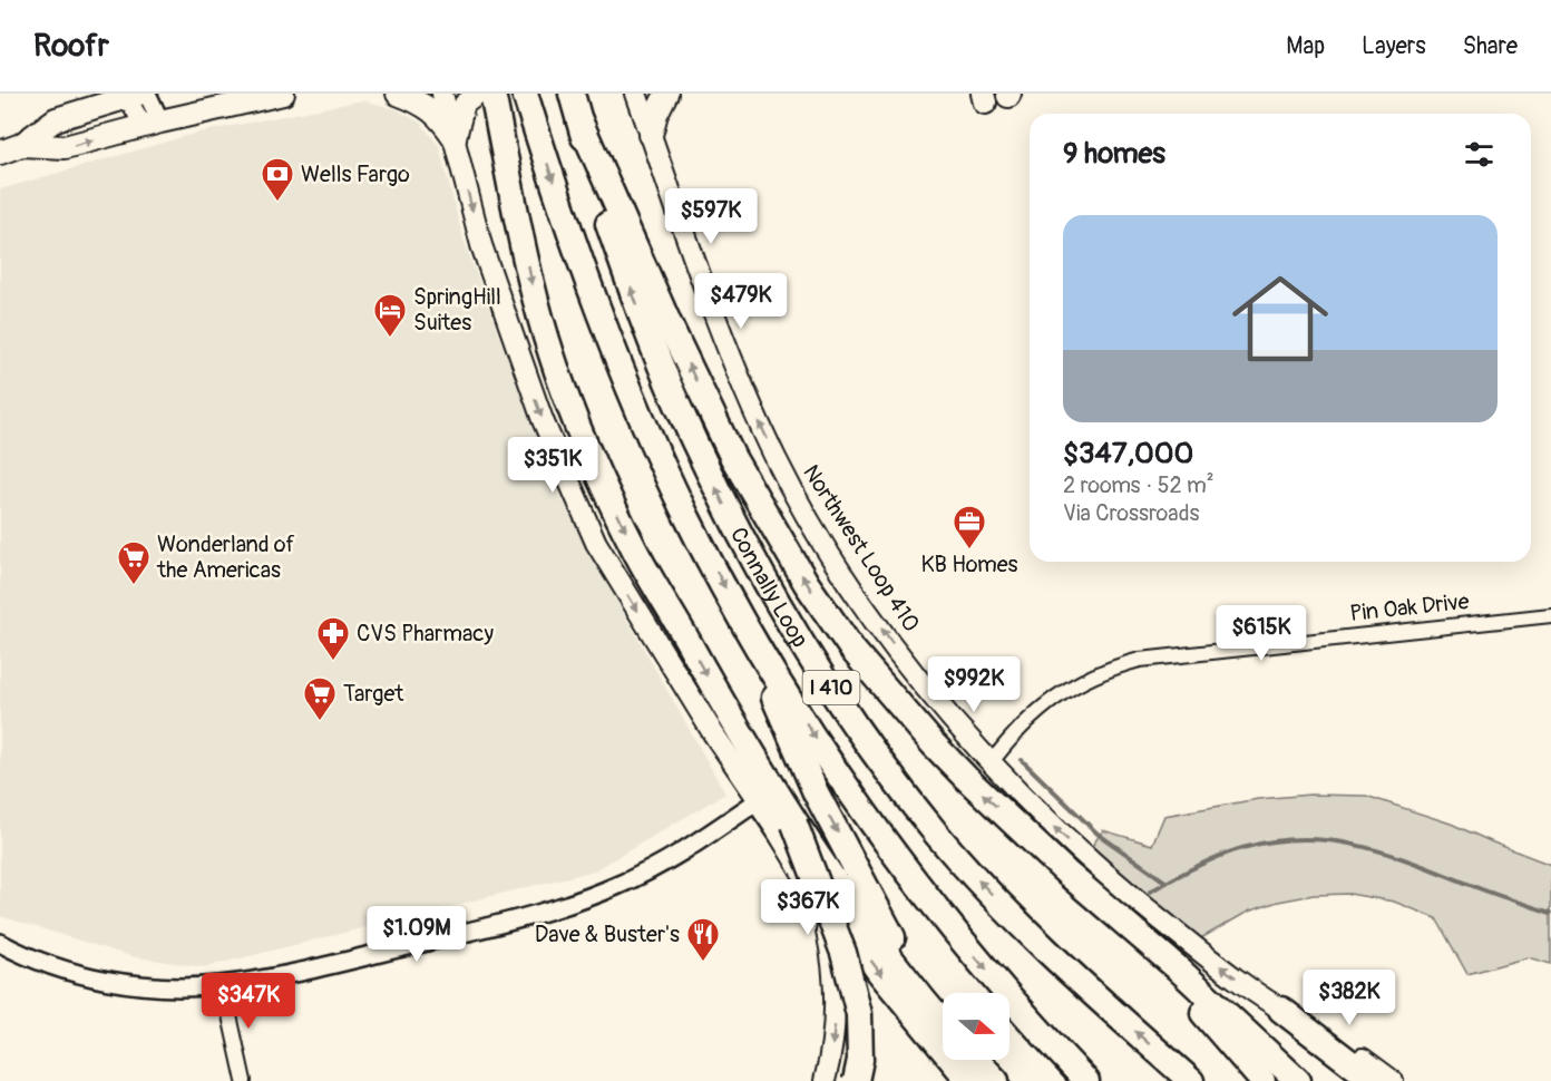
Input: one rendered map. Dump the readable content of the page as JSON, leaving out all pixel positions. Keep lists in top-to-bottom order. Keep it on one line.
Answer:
{"streets":{"highway":["Connally Loop","I 410"],"main road":["Northwest Loop 410"],"street":["Pin Oak Drive"]},"crossings":[["Northwest Loop 410","Pin Oak Drive"]],"one_way":["Northwest Loop 410"],"places":{"bank":["Wells Fargo"],"hotel":["SpringHill Suites"],"office":["KB Homes"],"supermarket":["Wonderland of the Americas","Target"],"pharmacy":["CVS Pharmacy"],"restaurant":["Dave & Buster's"]},"north":"right","page":{"header":"Roofr","nav":["Map","Layers","Share"],"heading":"9 homes","price":["$597K","$479K","$351K","$615K","$992K","$367K","$1.09M","$382K","$347K"],"list":[{"name":"$347,000","note":"2 rooms · 52 m² · Via Crossroads"}]}}
